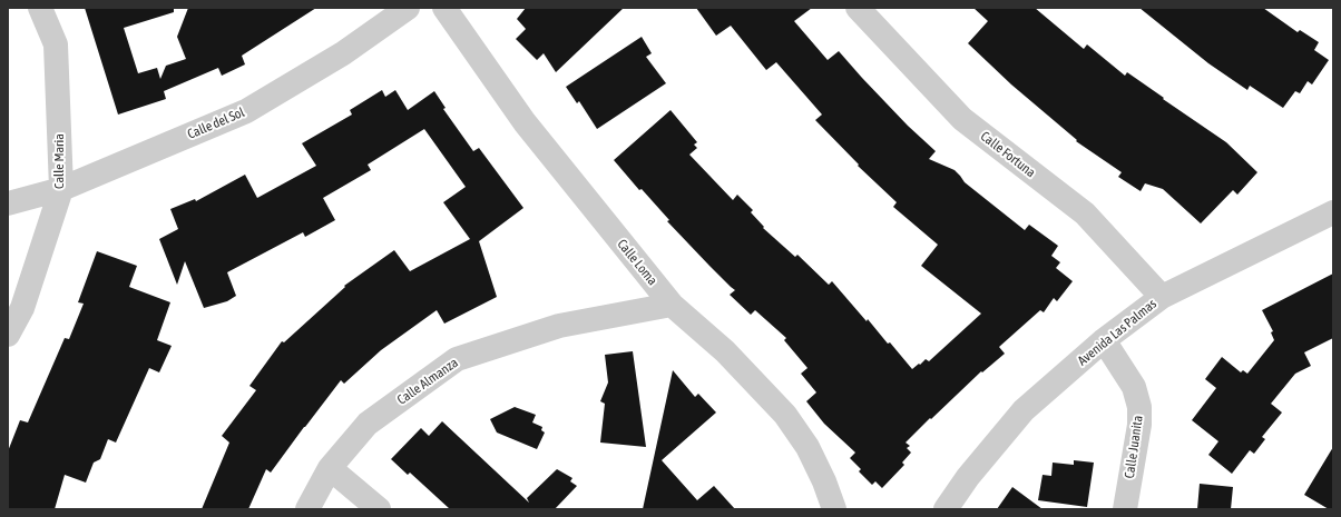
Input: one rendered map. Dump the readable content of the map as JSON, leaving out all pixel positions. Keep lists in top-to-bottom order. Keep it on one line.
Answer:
{"streets":{"street":["Calle del Sol","Calle Fortuna","Calle Maria","Calle Loma","Avenida Las Palmas","Calle Almanza","Calle Juanita"]},"crossings":[["Calle del Sol","Calle Maria"],["Calle Fortuna","Avenida Las Palmas"],["Calle Loma","Calle Almanza"],["Avenida Las Palmas","Calle Juanita"]]}
